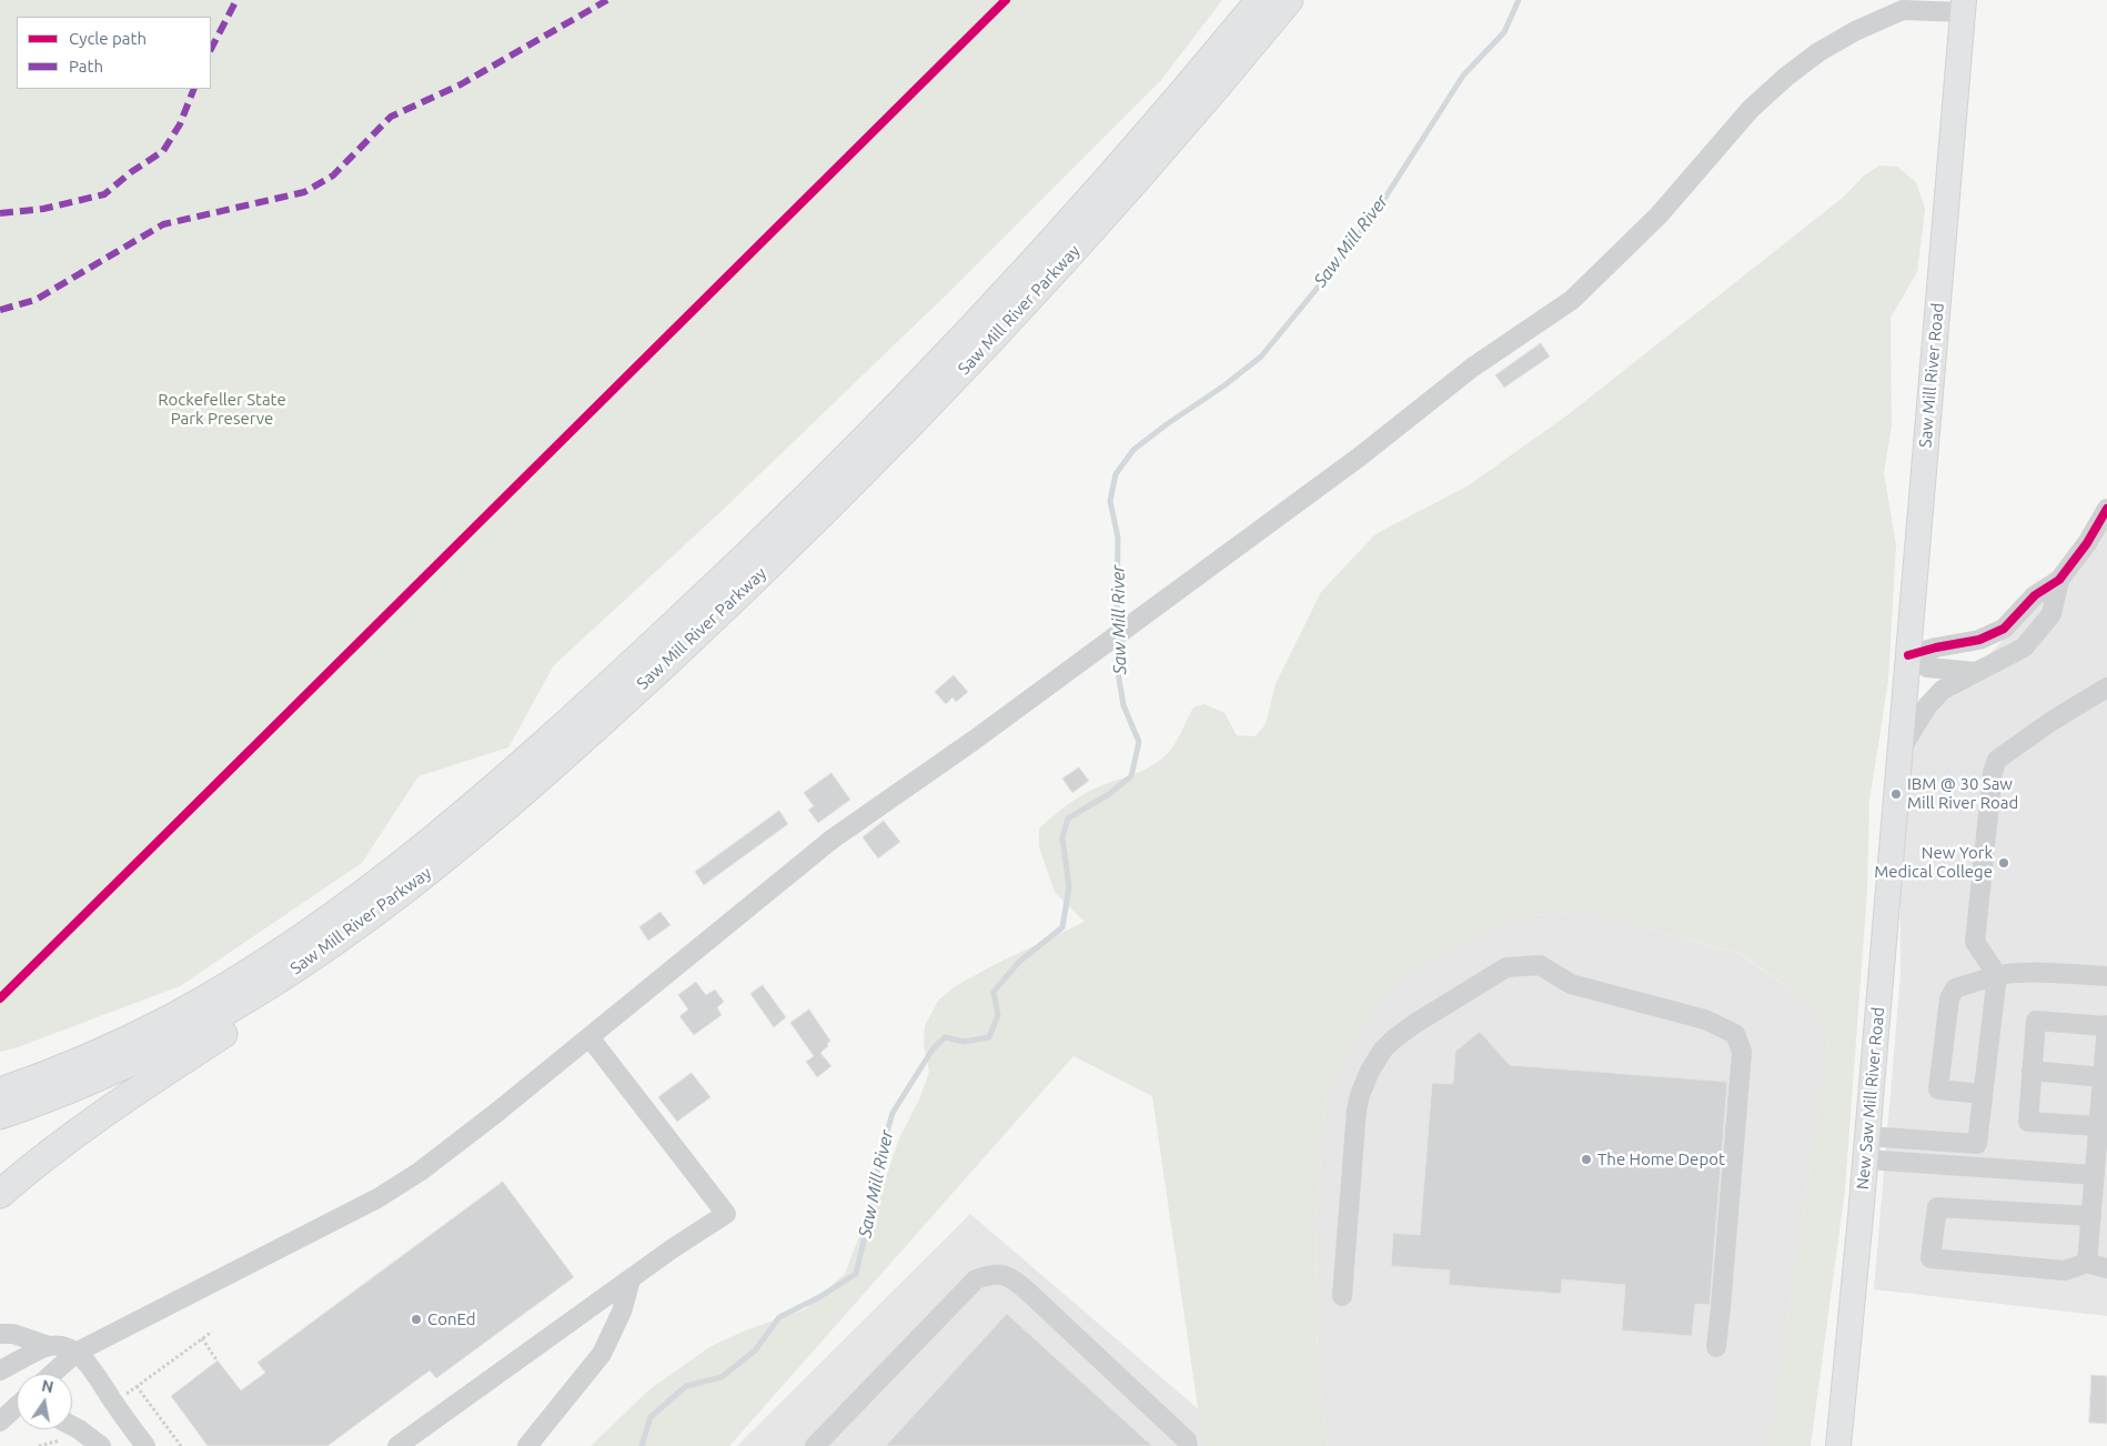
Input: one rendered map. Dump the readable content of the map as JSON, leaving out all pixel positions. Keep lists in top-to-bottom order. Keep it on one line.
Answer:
{"streets":{"highway":["Saw Mill River Parkway"],"main road":["Saw Mill River Road","New Saw Mill River Road"]},"crossings":[["Saw Mill River Road","New Saw Mill River Road"]],"water":["Saw Mill River"],"parks":["Rockefeller State Park Preserve"],"places":["IBM @ 30 Saw Mill River Road","New York Medical College","The Home Depot","ConEd"],"legend":["Cycle path","Path"],"north":"top"}
